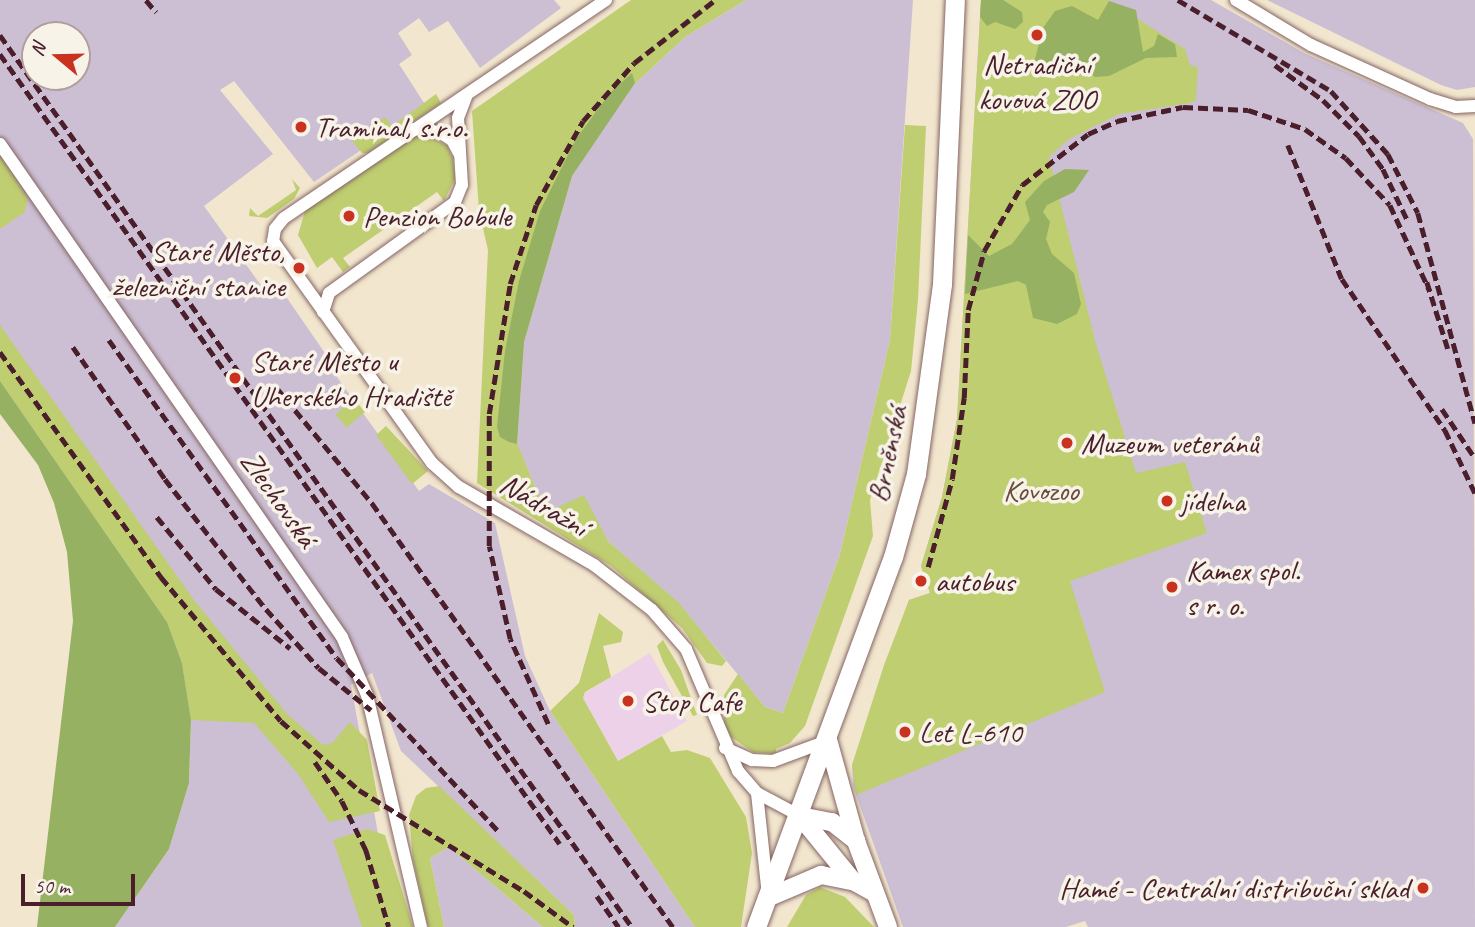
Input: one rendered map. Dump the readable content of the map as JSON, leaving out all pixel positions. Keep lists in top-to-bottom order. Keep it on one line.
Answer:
{"streets":{"main road":["Brněnská"],"street":["Zlechovská","Nádražní"]},"crossings":[["Brněnská","Nádražní"]],"parks":["Kovozoo"],"places":["Netradiční kovová ZOO","Traminal, s.r.o.","Penzion Bobule","Staré Město, železniční stanice","Staré Město u Uherského Hradiště","Muzeum veteránů","jídelna","autobus","Kamex spol. s r. o.","Stop Cafe","Let L-610","Hamé - Centrální distribuční sklad"],"scale_bar":"50 m","north":"left"}
